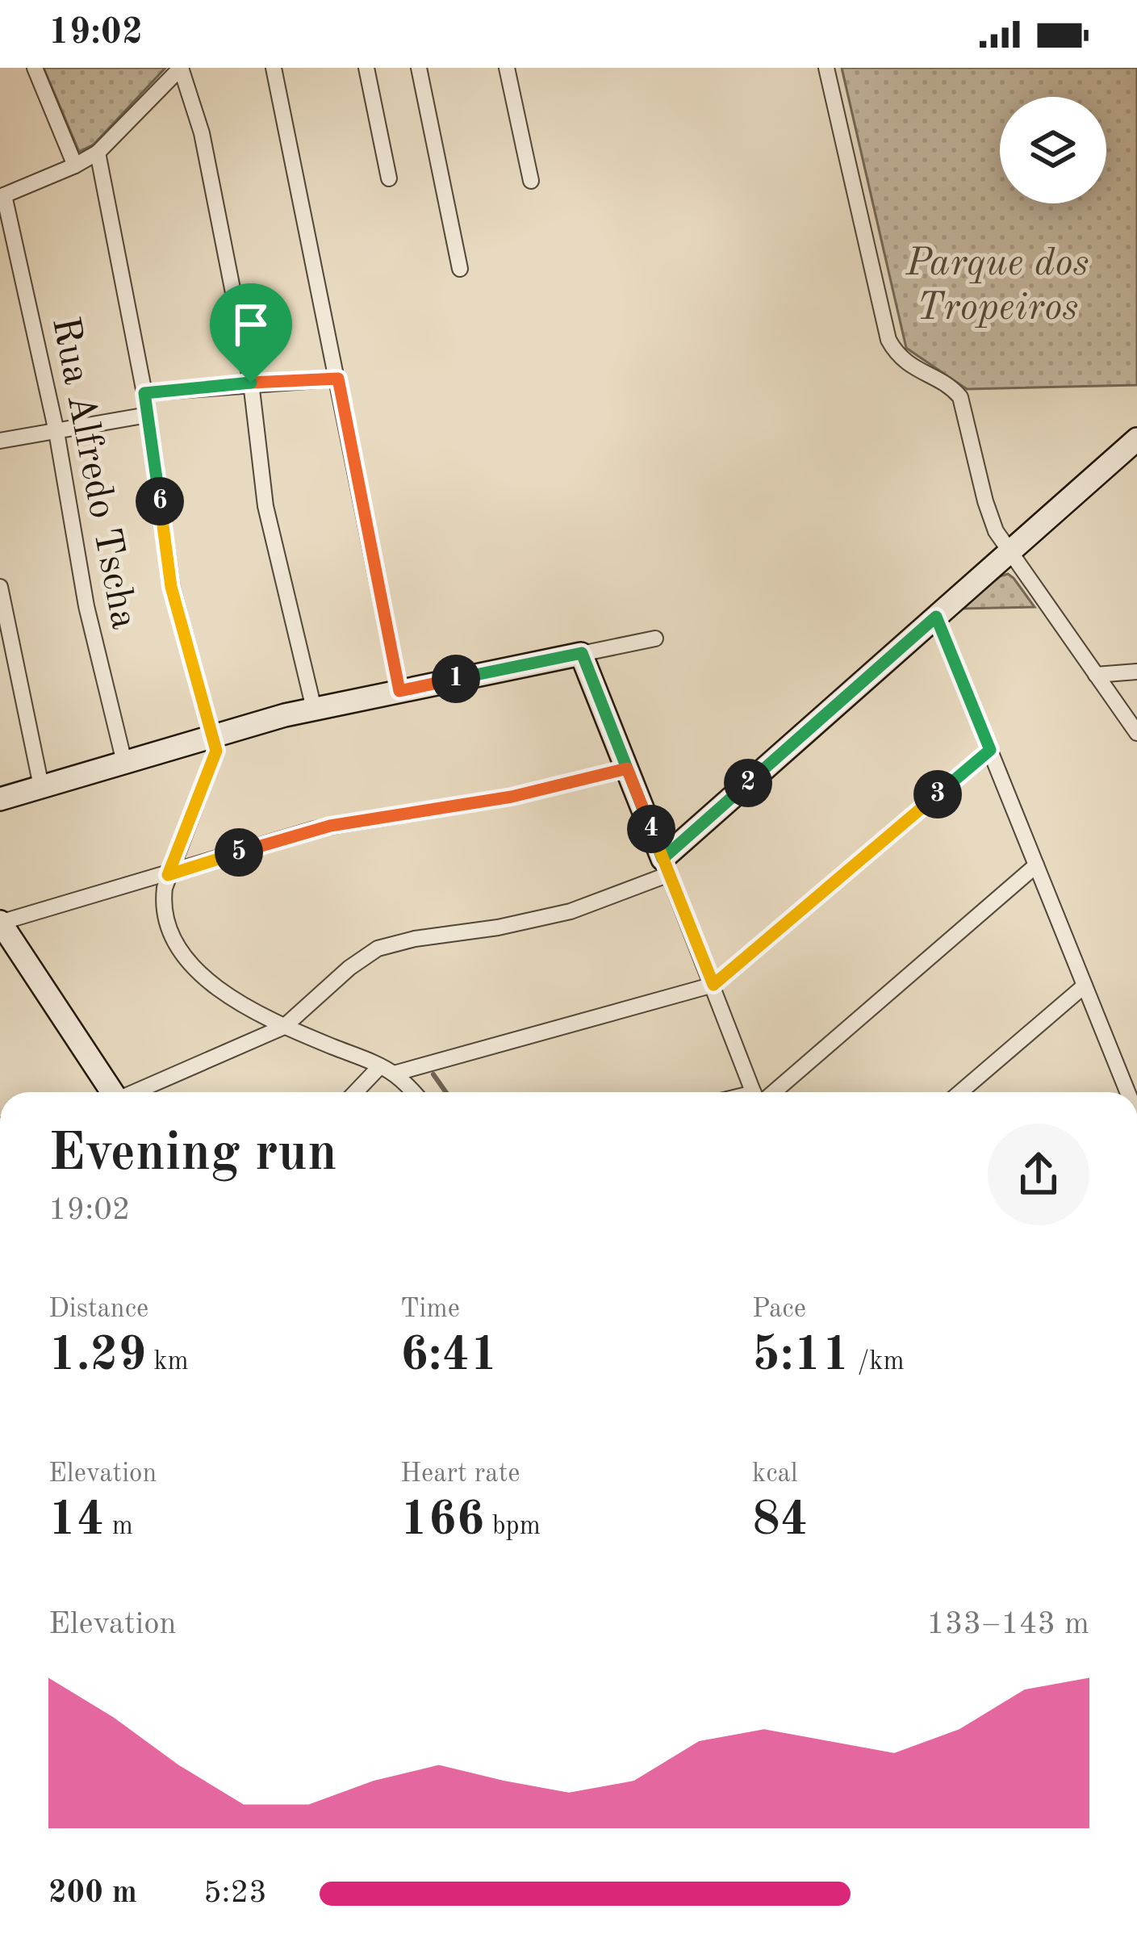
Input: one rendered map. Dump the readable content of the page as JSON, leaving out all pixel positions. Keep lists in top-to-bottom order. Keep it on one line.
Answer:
{"streets":{"street":["Rua Alfredo Tscha"]},"parks":["Parque dos Tropeiros"],"page":{"status":"19:02","pins":["6","1","2","3","4","5"],"heading":["Evening run","19:02"],"stats":[["Distance","1.29 km"],["Time","6:41"],["Pace","5:11 /km"],["Elevation","14 m"],["Heart rate","166 bpm"],["kcal","84"]],"chart":["Elevation","133–143 m"],"list":[{"name":"200 m","note":"5:23"}]}}
